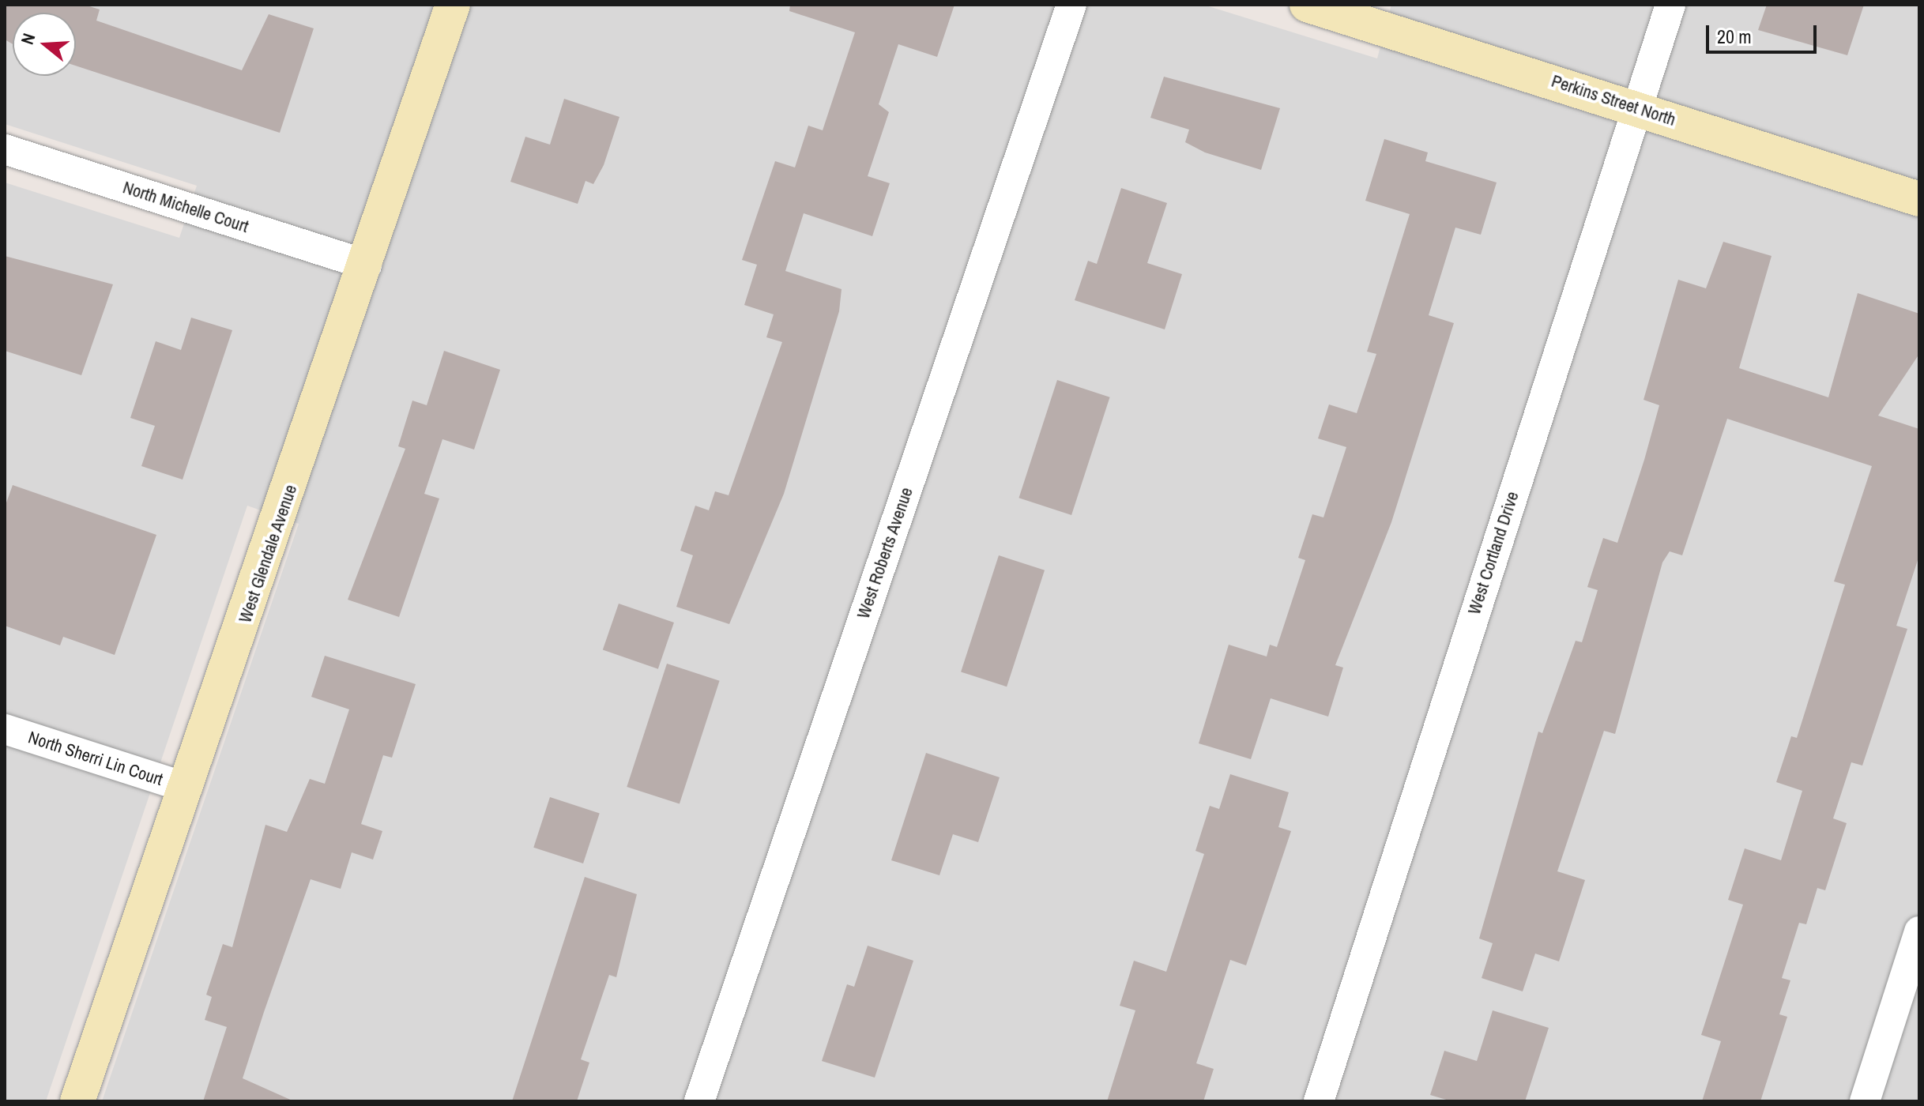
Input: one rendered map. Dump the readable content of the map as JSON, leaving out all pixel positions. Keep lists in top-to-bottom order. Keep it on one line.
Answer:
{"streets":{"street":["Perkins Street North","North Michelle Court","West Roberts Avenue","West Cortland Drive","West Glendale Avenue","North Sherri Lin Court"]},"crossings":[["Perkins Street North","West Cortland Drive"],["North Michelle Court","West Glendale Avenue"],["West Glendale Avenue","North Sherri Lin Court"]],"scale_bar":"20 m","north":"left"}
